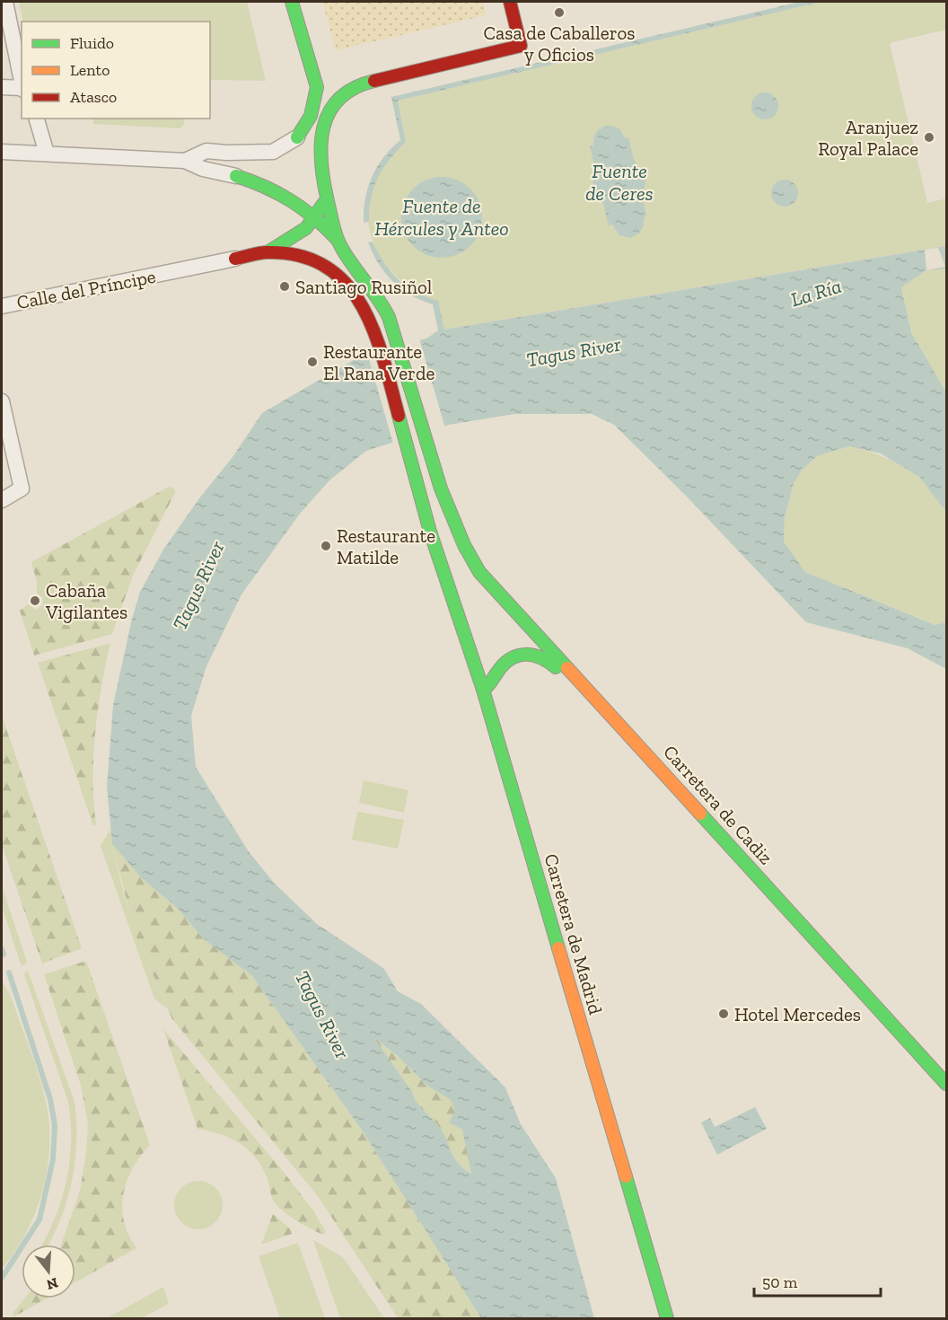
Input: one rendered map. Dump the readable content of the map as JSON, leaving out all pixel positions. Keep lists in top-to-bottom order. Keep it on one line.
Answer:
{"streets":{"main road":["Carretera de Cadiz","Carretera de Madrid"],"street":["Calle del Príncipe"]},"water":["Fuente de Ceres","Fuente de Hércules y Anteo","La Ría","Tagus River"],"places":["Casa de Caballeros y Oficios","Aranjuez Royal Palace","Santiago Rusiñol","Restaurante El Rana Verde","Restaurante Matilde","Cabaña Vigilantes","Hotel Mercedes"],"legend":["Fluido","Lento","Atasco"],"scale_bar":"50 m","north":"bottom"}
